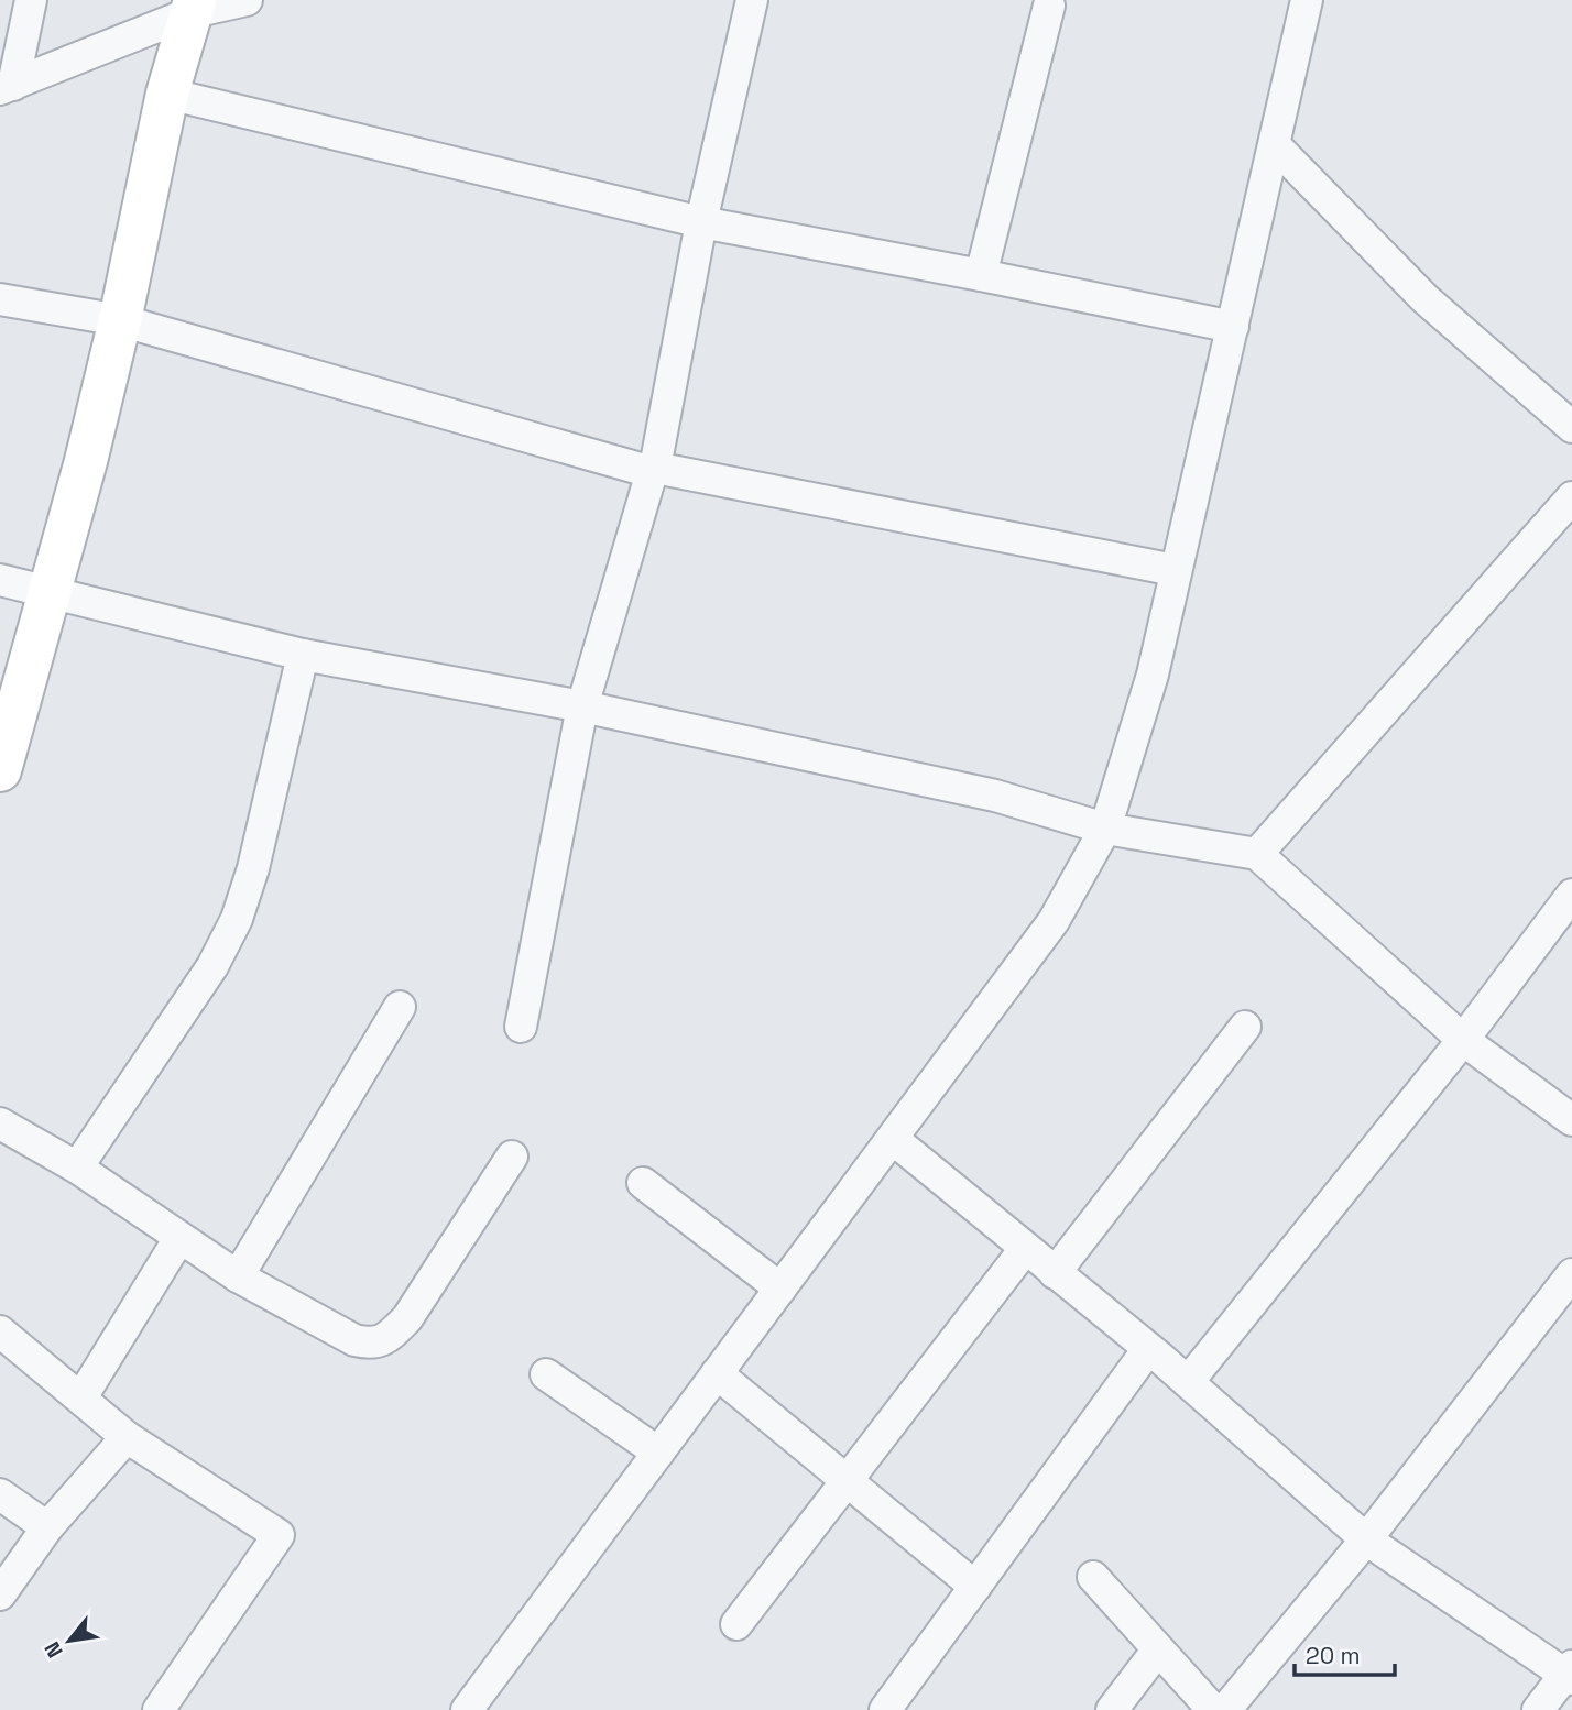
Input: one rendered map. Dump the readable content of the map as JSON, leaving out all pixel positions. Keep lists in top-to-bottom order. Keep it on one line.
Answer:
{"scale_bar":"20 m","north":"bottom left"}
